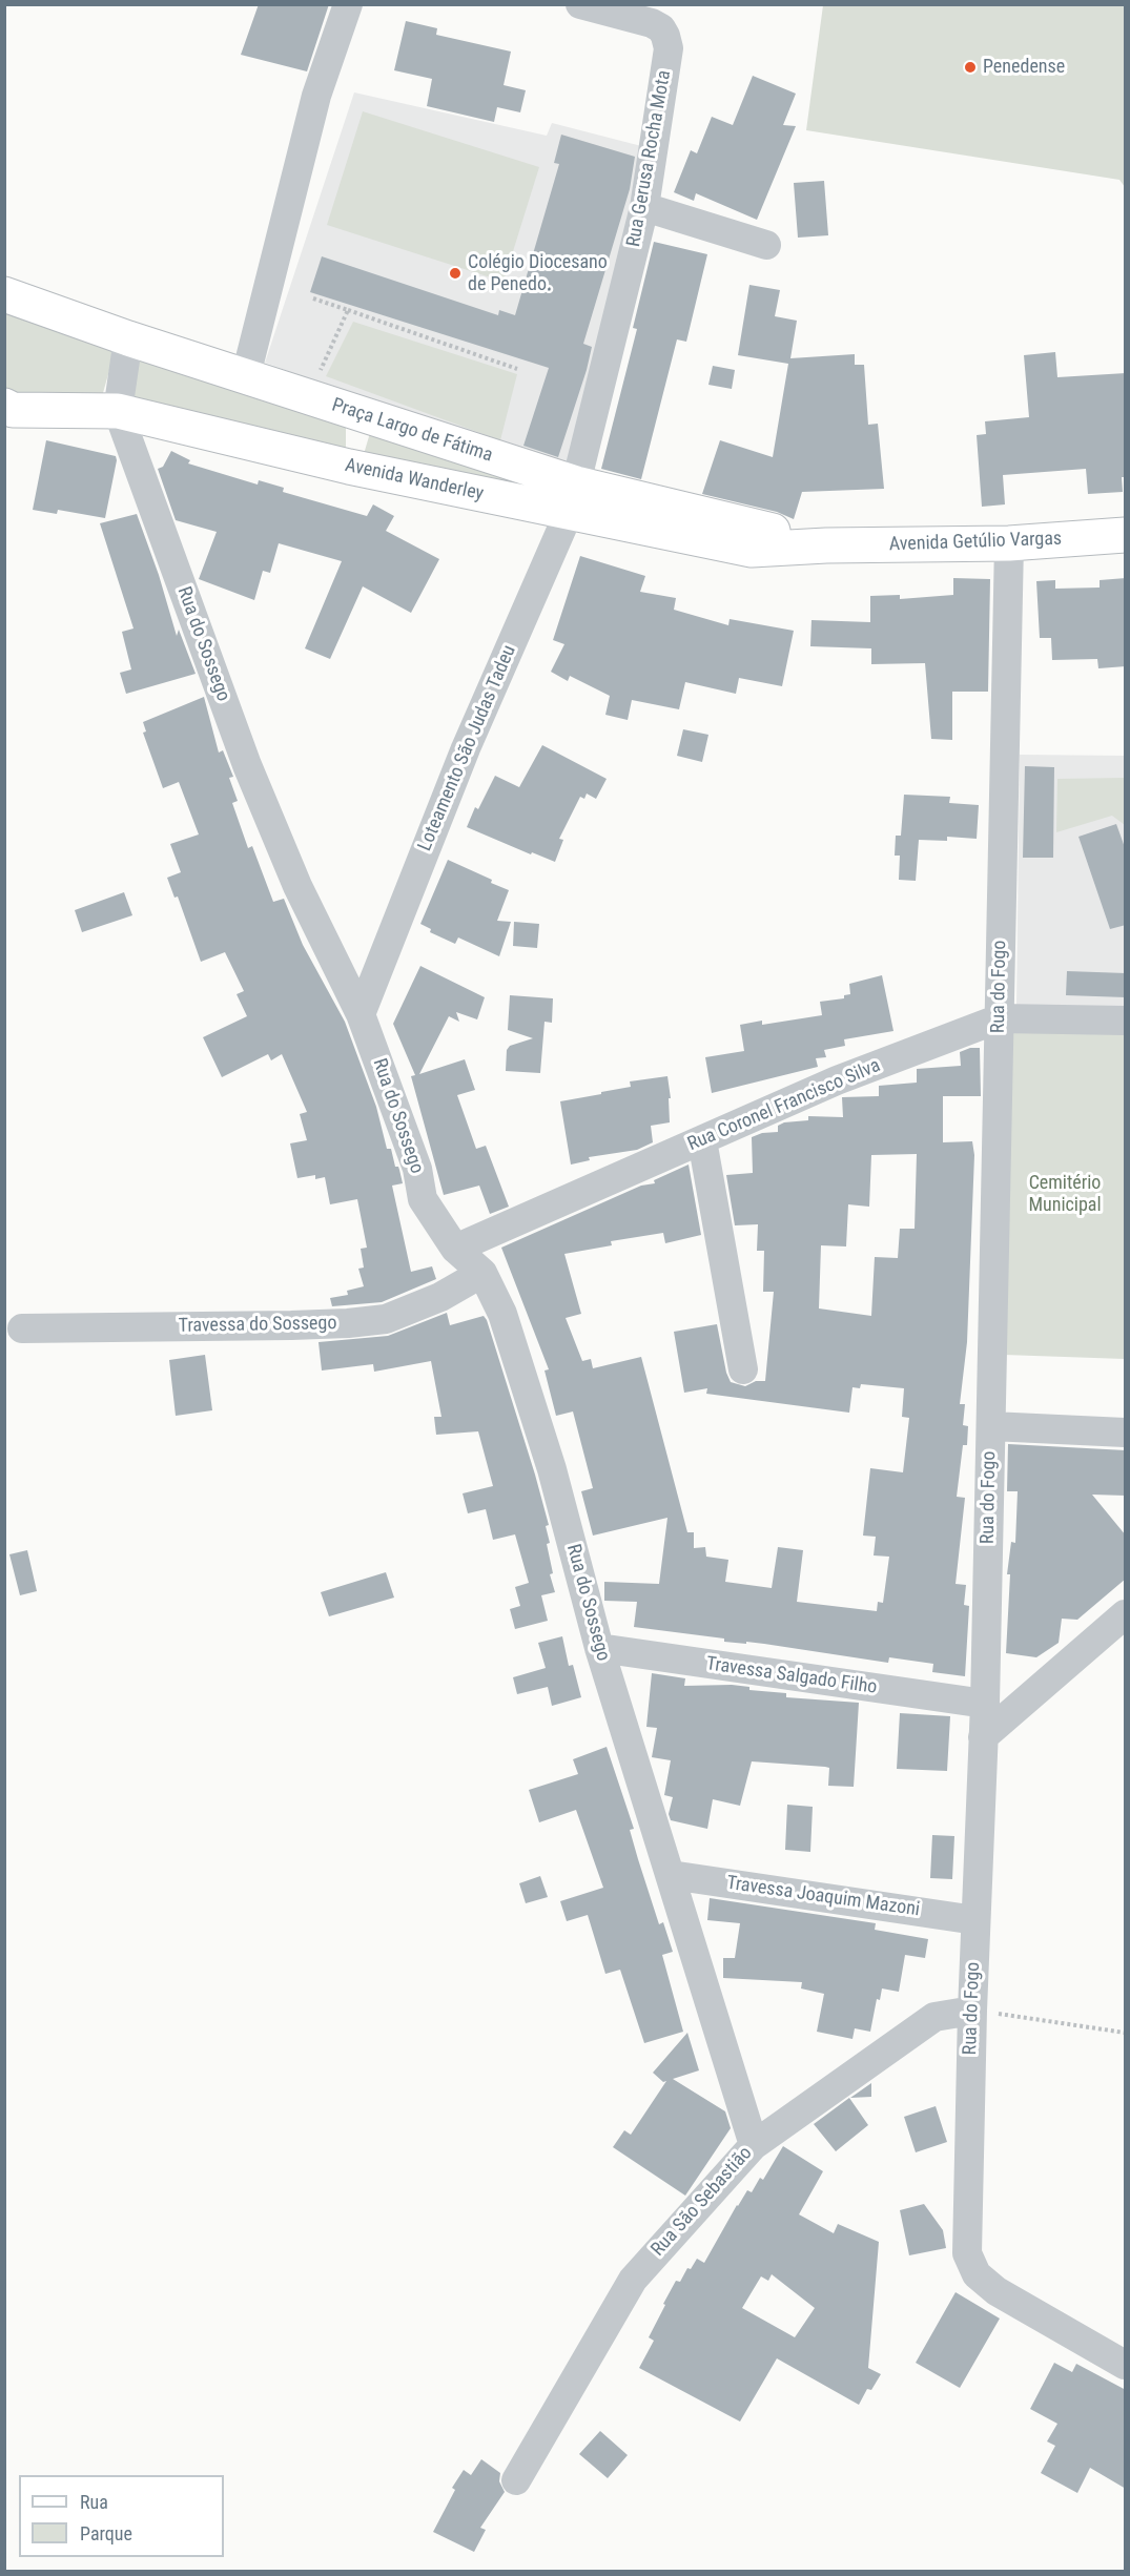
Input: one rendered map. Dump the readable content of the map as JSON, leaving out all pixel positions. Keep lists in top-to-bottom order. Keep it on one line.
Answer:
{"streets":{"main road":["Praça Largo de Fátima","Avenida Wanderley","Avenida Getúlio Vargas"],"street":["Rua Gerusa Rocha Mota","Rua do Sossego","Loteamento São Judas Tadeu","Rua do Fogo","Rua Coronel Francisco Silva","Travessa do Sossego","Travessa Salgado Filho","Travessa Joaquim Mazoni","Rua São Sebastião"]},"crossings":[["Rua Gerusa Rocha Mota","Praça Largo de Fátima"],["Rua Gerusa Rocha Mota","Avenida Wanderley"],["Rua Gerusa Rocha Mota","Loteamento São Judas Tadeu"],["Praça Largo de Fátima","Avenida Wanderley"],["Praça Largo de Fátima","Avenida Getúlio Vargas"],["Praça Largo de Fátima","Rua do Sossego"],["Praça Largo de Fátima","Loteamento São Judas Tadeu"],["Avenida Wanderley","Rua do Sossego"],["Avenida Wanderley","Loteamento São Judas Tadeu"],["Avenida Getúlio Vargas","Rua do Fogo"],["Rua do Sossego","Loteamento São Judas Tadeu"],["Rua do Sossego","Rua Coronel Francisco Silva"],["Rua do Sossego","Travessa do Sossego"],["Rua do Sossego","Travessa Salgado Filho"],["Rua do Sossego","Travessa Joaquim Mazoni"],["Rua do Sossego","Rua São Sebastião"],["Rua do Fogo","Rua Coronel Francisco Silva"],["Rua do Fogo","Travessa Salgado Filho"],["Rua do Fogo","Travessa Joaquim Mazoni"],["Rua do Fogo","Rua São Sebastião"]],"parks":["Cemitério Municipal"],"places":["Penedense","Colégio Diocesano de Penedo."],"legend":["Rua","Parque"]}
